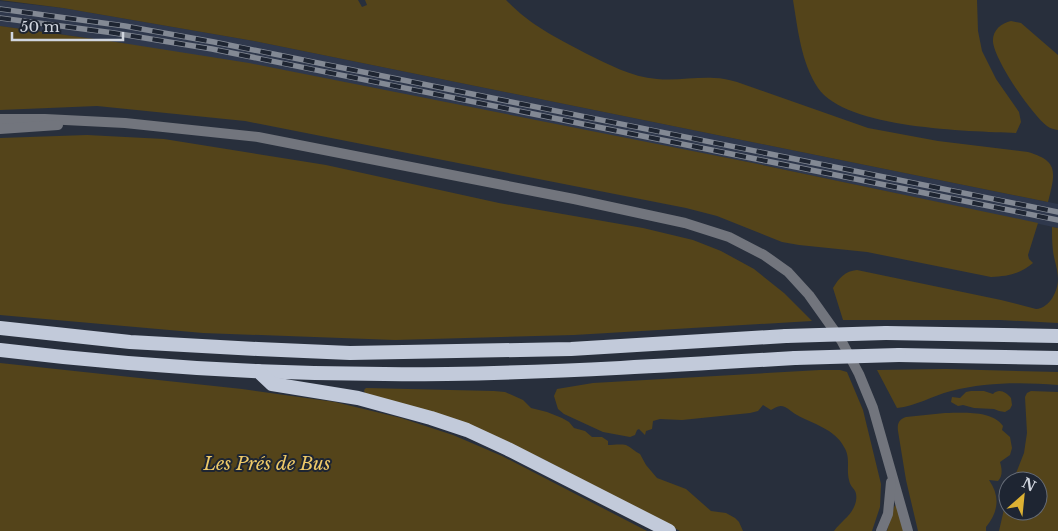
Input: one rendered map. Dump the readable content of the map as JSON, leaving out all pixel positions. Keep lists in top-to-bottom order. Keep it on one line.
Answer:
{"parks":["Les Prés de Bus"],"scale_bar":"50 m","north":"top right"}
